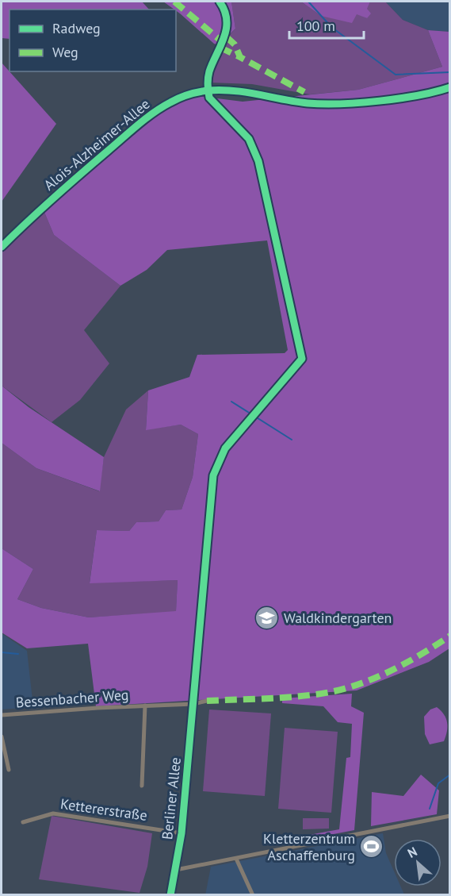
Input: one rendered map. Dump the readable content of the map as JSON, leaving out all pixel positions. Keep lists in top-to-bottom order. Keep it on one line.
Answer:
{"streets":{"street":["Alois-Alzheimer-Allee","Bessenbacher Weg","Berliner Allee","Kettererstraße"]},"crossings":[["Bessenbacher Weg","Berliner Allee"],["Berliner Allee","Kettererstraße"]],"places":{"school or university":["Waldkindergarten"],"sports":["Kletterzentrum Aschaffenburg"]},"legend":["Radweg","Weg"],"scale_bar":"100 m","north":"top left"}
